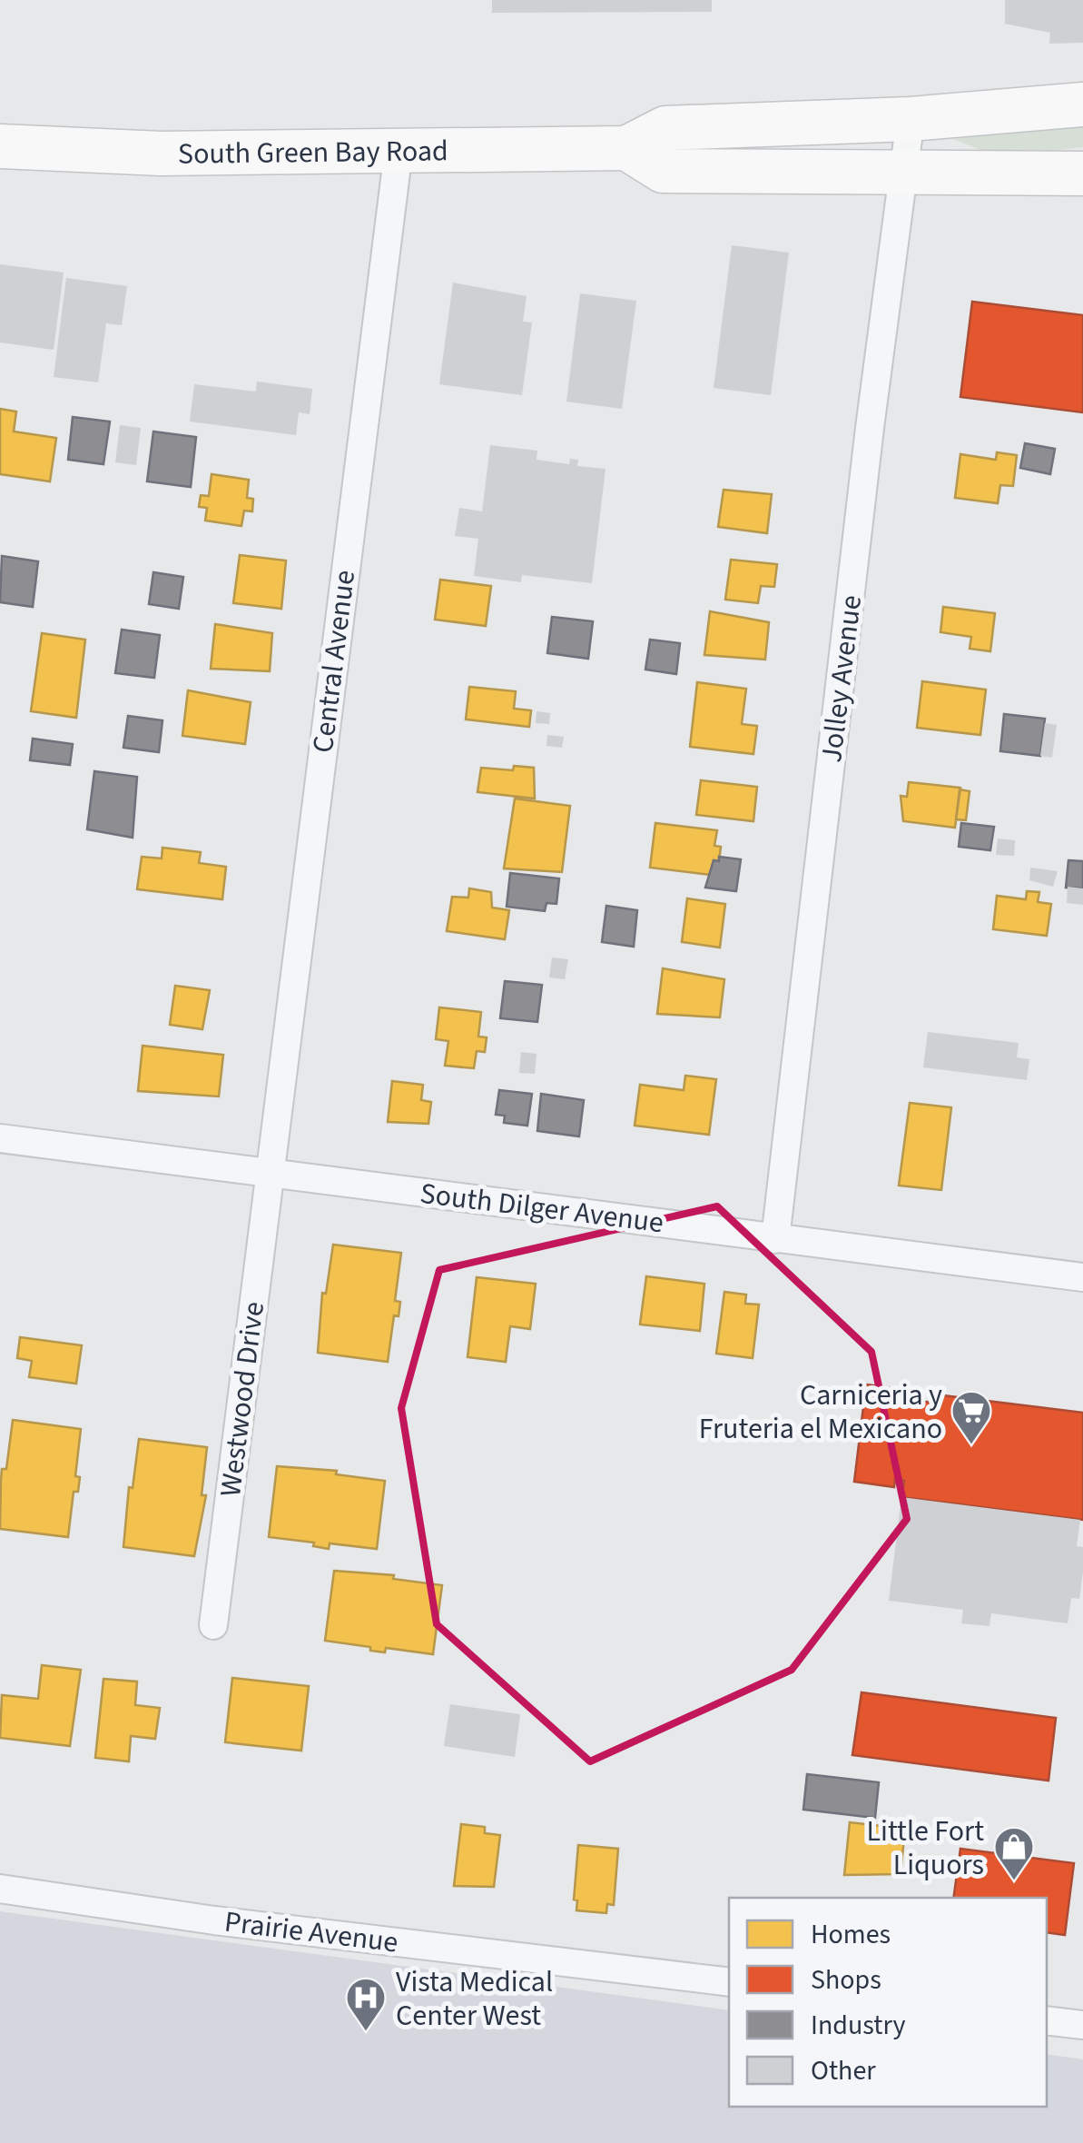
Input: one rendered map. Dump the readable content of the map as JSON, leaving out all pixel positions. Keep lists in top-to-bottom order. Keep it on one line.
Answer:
{"streets":{"main road":["South Green Bay Road"],"street":["Central Avenue","Jolley Avenue","South Dilger Avenue","Westwood Drive","Prairie Avenue"]},"crossings":[["South Green Bay Road","Central Avenue"],["South Green Bay Road","Jolley Avenue"],["Central Avenue","South Dilger Avenue"],["Central Avenue","Westwood Drive"],["Jolley Avenue","South Dilger Avenue"],["South Dilger Avenue","Westwood Drive"]],"places":{"supermarket":["Carniceria y Fruteria el Mexicano"],"shop":["Little Fort Liquors"],"hospital":["Vista Medical Center West"]},"legend":["Homes","Shops","Industry","Other"]}
